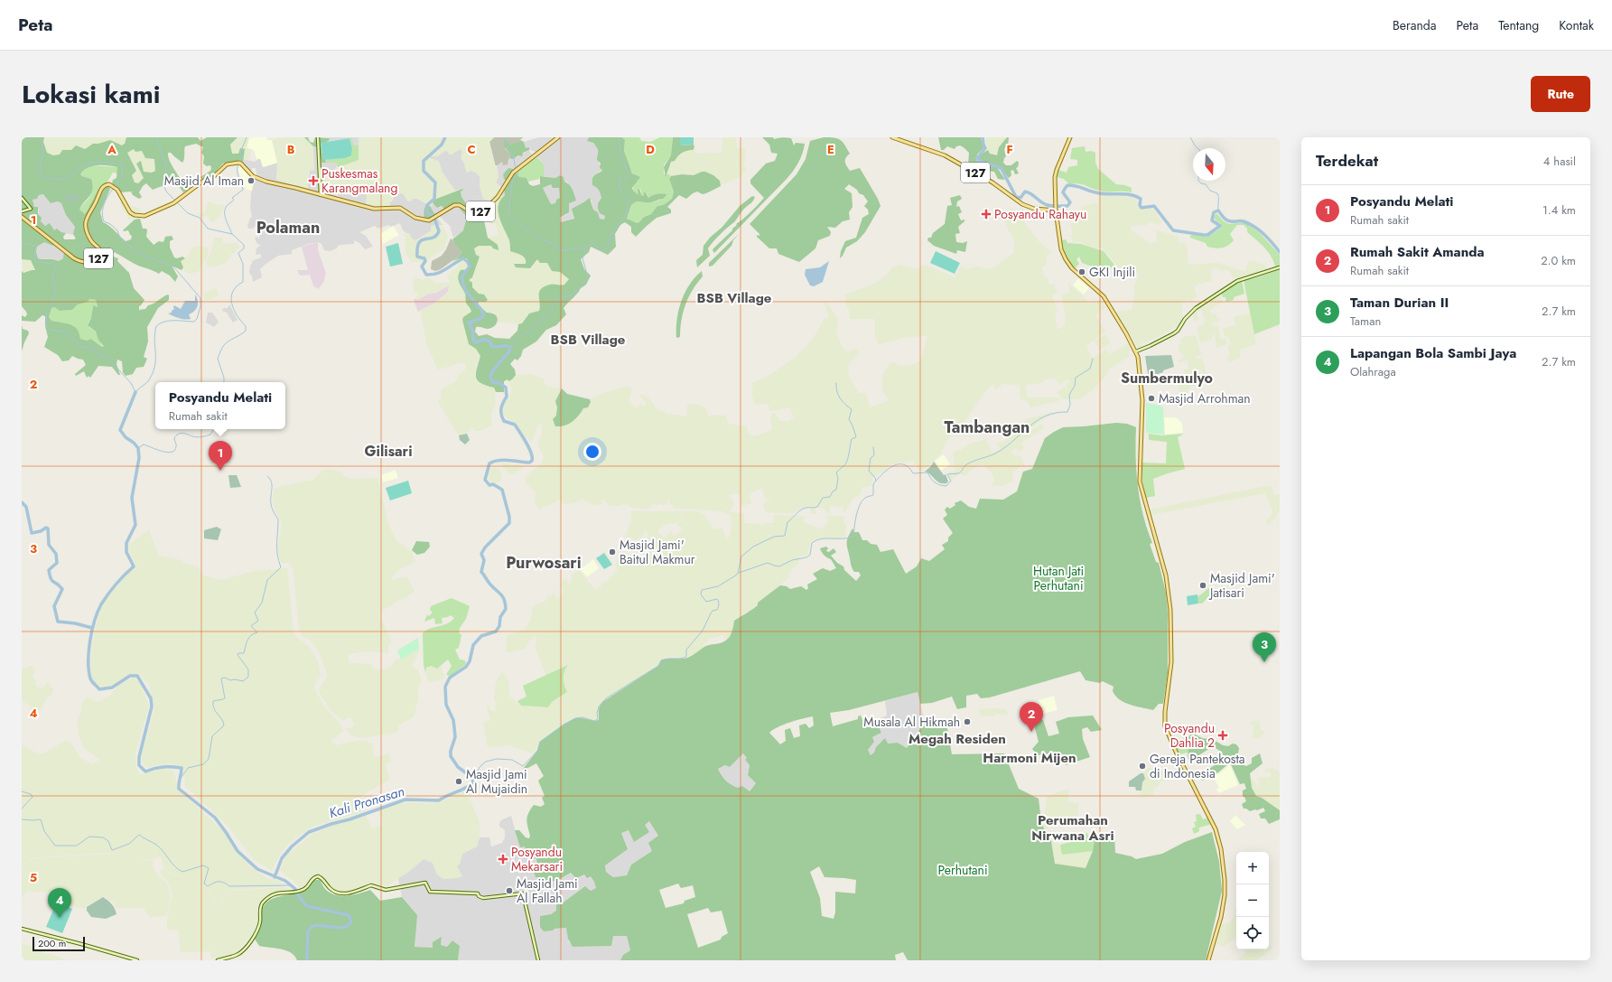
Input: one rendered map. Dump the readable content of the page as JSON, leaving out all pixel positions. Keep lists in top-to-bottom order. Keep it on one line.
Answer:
{"streets":{"main road":["127"]},"districts":["Polaman","BSB Village","BSB Village","Sumbermulyo","Tambangan","Gilisari","Purwosari","Megah Residen","Harmoni Mijen","Perumahan Nirwana Asri"],"water":["Kali Pronasan"],"parks":["Hutan Jati Perhutani","Perhutani"],"places":{"other":["Masjid Al Iman","GKI Injili","Masjid Arrohman","Masjid Jami' Baitul Makmur","Masjid Jami' Jatisari","Musala Al Hikmah","Gereja Pantekosta di Indonesia","Masjid Jami Al Mujaidin","Masjid Jami Al Fallah"],"health":["Puskesmas Karangmalang","Posyandu Rahayu","Posyandu Dahlia 2","Posyandu Mekarsari"]},"scale_bar":"200 m","north":"bottom","page":{"header":"Peta","nav":["Beranda","Peta","Tentang","Kontak"],"title":"Lokasi kami","buttons":"Rute","heading":["Terdekat","4 hasil"],"list":[{"mark":"1","name":"Posyandu Melati","note":"Rumah sakit","value":"1.4 km"},{"mark":"2","name":"Rumah Sakit Amanda","note":"Rumah sakit","value":"2.0 km"},{"mark":"3","name":"Taman Durian II","note":"Taman","value":"2.7 km"},{"mark":"4","name":"Lapangan Bola Sambi Jaya","note":"Olahraga","value":"2.7 km"}],"popup":["Posyandu Melati","Rumah sakit"],"pins":["1","3","2","4"],"map_buttons":["+","−"],"scale":"200 m"},"grid":{"columns":["A","B","C","D","E","F"],"rows":["1","2","3","4","5"]}}
